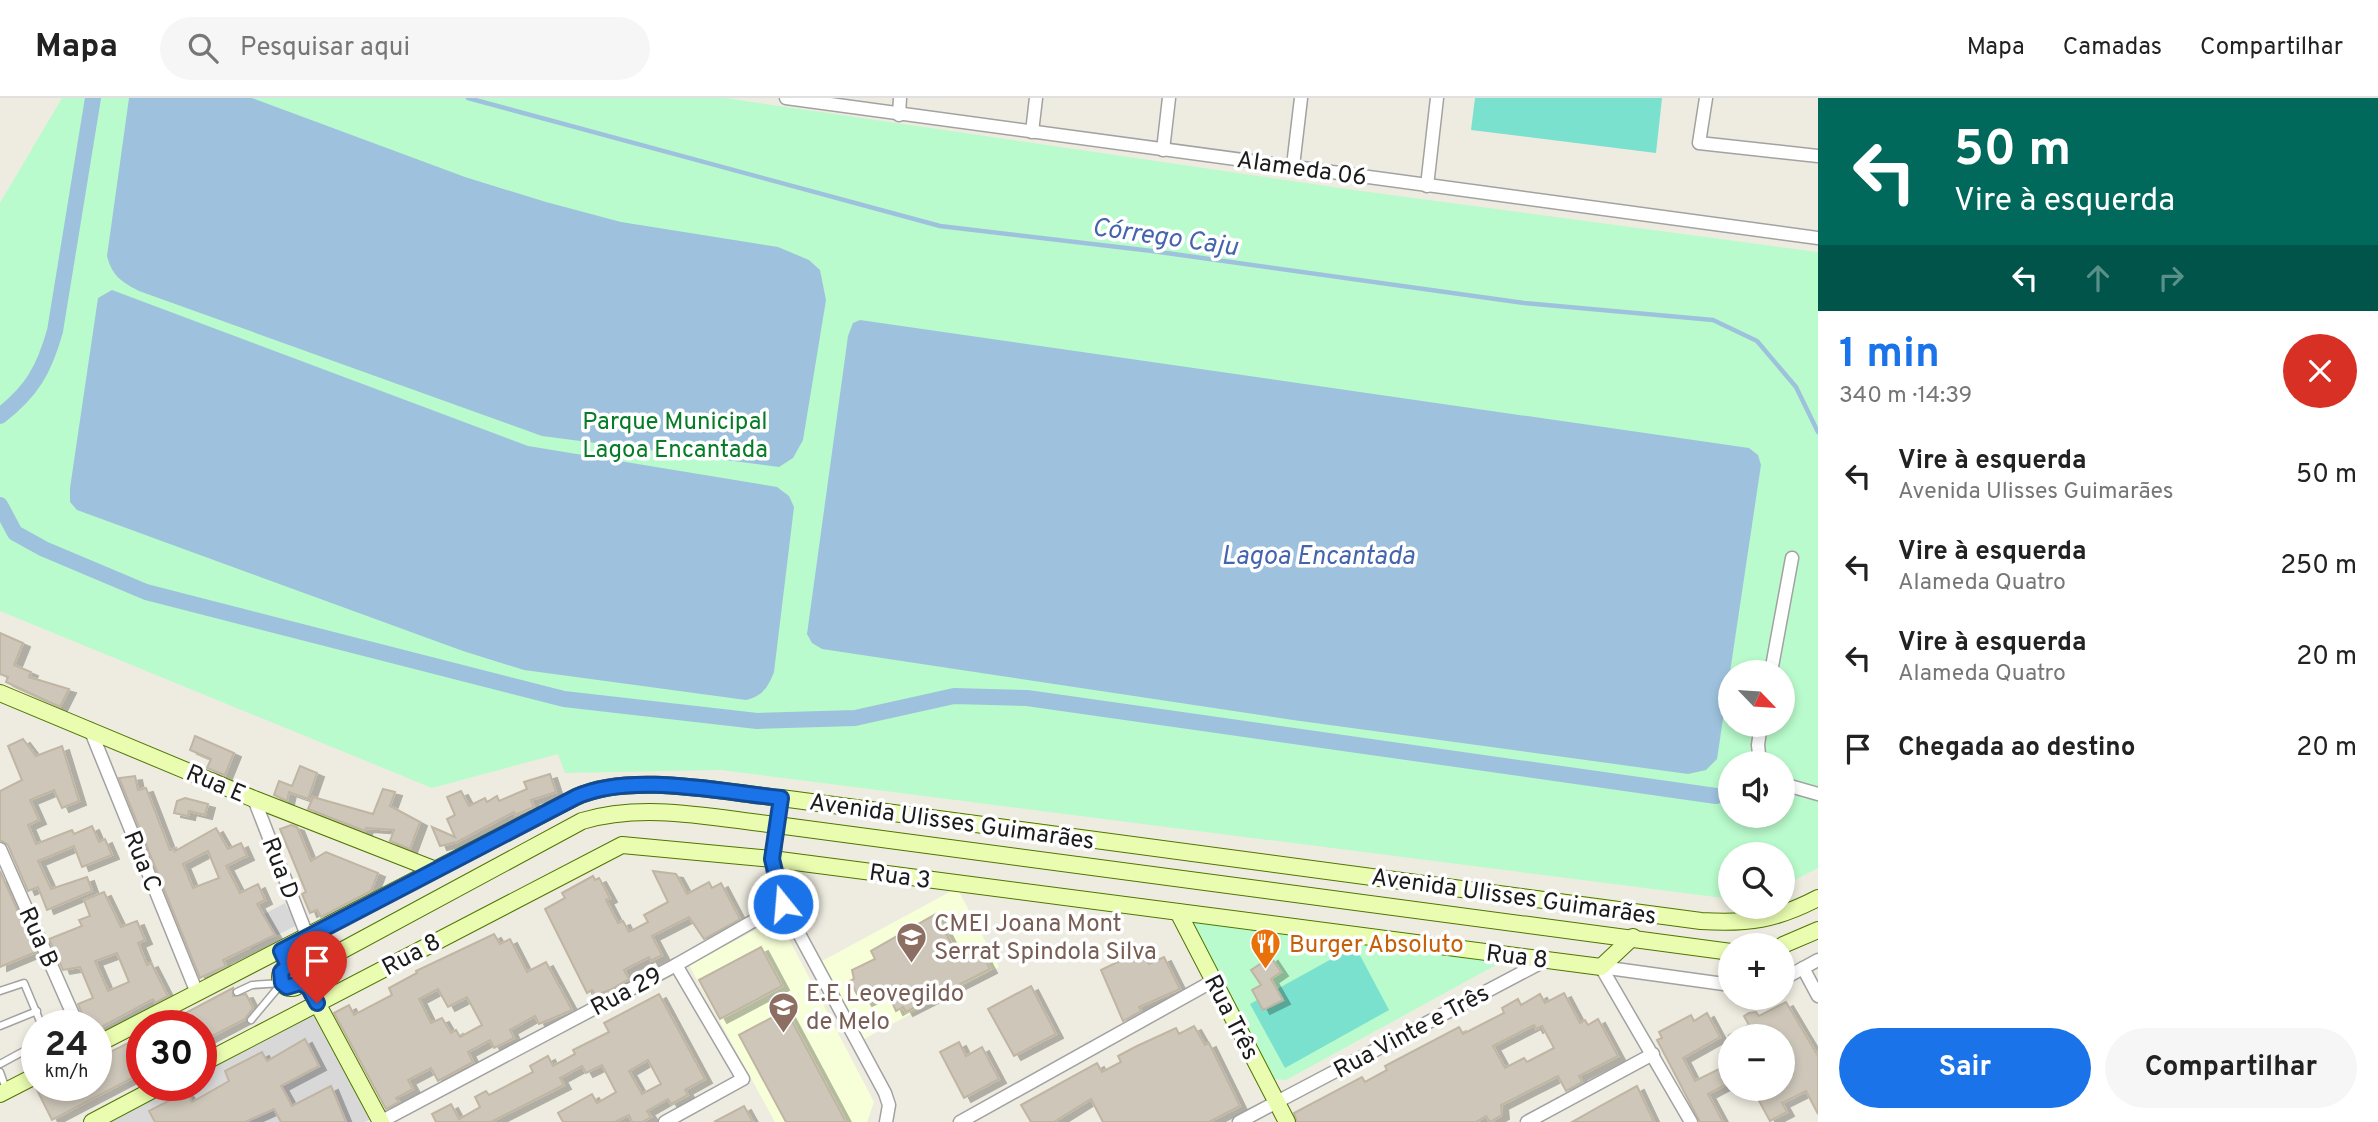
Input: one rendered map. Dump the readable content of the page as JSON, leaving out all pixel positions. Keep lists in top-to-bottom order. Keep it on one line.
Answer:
{"streets":{"main road":["Rua E","Avenida Ulisses Guimarães","Rua 3","Rua 8","Rua Três"],"street":["Alameda 06","Rua C","Rua D","Rua B","Rua 29","Rua Vinte e Três"]},"crossings":[["Rua E","Avenida Ulisses Guimarães"],["Rua E","Rua C"],["Rua E","Rua D"],["Avenida Ulisses Guimarães","Rua C"],["Avenida Ulisses Guimarães","Rua D"],["Rua 3","Rua 8"],["Rua 3","Rua Três"],["Rua 8","Rua Três"],["Rua 8","Rua Vinte e Três"],["Rua Três","Rua Vinte e Três"]],"water":["Córrego Caju","Lagoa Encantada"],"parks":["Parque Municipal Lagoa Encantada"],"places":{"school or university":["CMEI Joana Mont Serrat Spindola Silva","E.E Leovegildo de Melo"],"restaurant":["Burger Absoluto"]},"north":"bottom right","page":{"header":"Mapa","search":"Pesquisar aqui","nav":["Mapa","Camadas","Compartilhar"],"turn":["50 m","Vire à esquerda"],"heading":["1 min","340 m · 14:39"],"list":[{"name":"Vire à esquerda","note":"Avenida Ulisses Guimarães","value":"50 m"},{"name":"Vire à esquerda","note":"Alameda Quatro","value":"250 m"},{"name":"Vire à esquerda","note":"Alameda Quatro","value":"20 m"},{"name":"Chegada ao destino","value":"20 m"}],"map_buttons":["+","−"],"speed":"24 km/h","limit":"30","buttons":["Sair","Compartilhar"]}}
